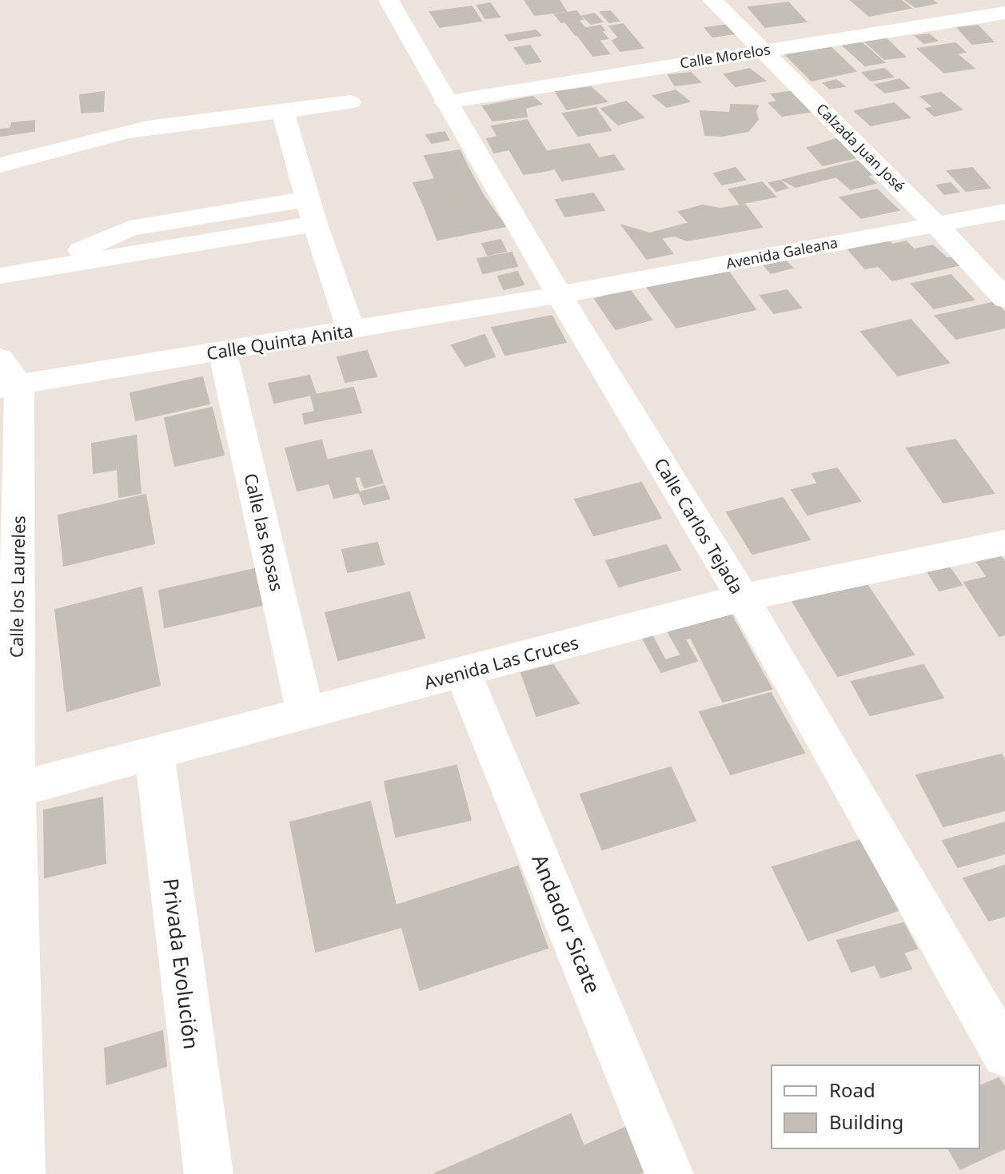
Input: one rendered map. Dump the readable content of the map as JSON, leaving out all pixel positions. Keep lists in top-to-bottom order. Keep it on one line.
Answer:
{"streets":{"street":["Calle Morelos","Calzada Juan José","Avenida Galeana","Calle Quinta Anita","Calle Carlos Tejada","Calle las Rosas","Calle los Laureles","Avenida Las Cruces","Andador Sicate","Privada Evolución"]},"crossings":[["Calle Morelos","Calzada Juan José"],["Calle Morelos","Calle Carlos Tejada"],["Calzada Juan José","Avenida Galeana"],["Avenida Galeana","Calle Quinta Anita"],["Avenida Galeana","Calle Carlos Tejada"],["Calle Quinta Anita","Calle Carlos Tejada"],["Calle Quinta Anita","Calle las Rosas"],["Calle Quinta Anita","Calle los Laureles"],["Calle Carlos Tejada","Avenida Las Cruces"],["Calle las Rosas","Avenida Las Cruces"],["Calle los Laureles","Avenida Las Cruces"],["Avenida Las Cruces","Andador Sicate"],["Avenida Las Cruces","Privada Evolución"]],"legend":["Road","Building"]}
